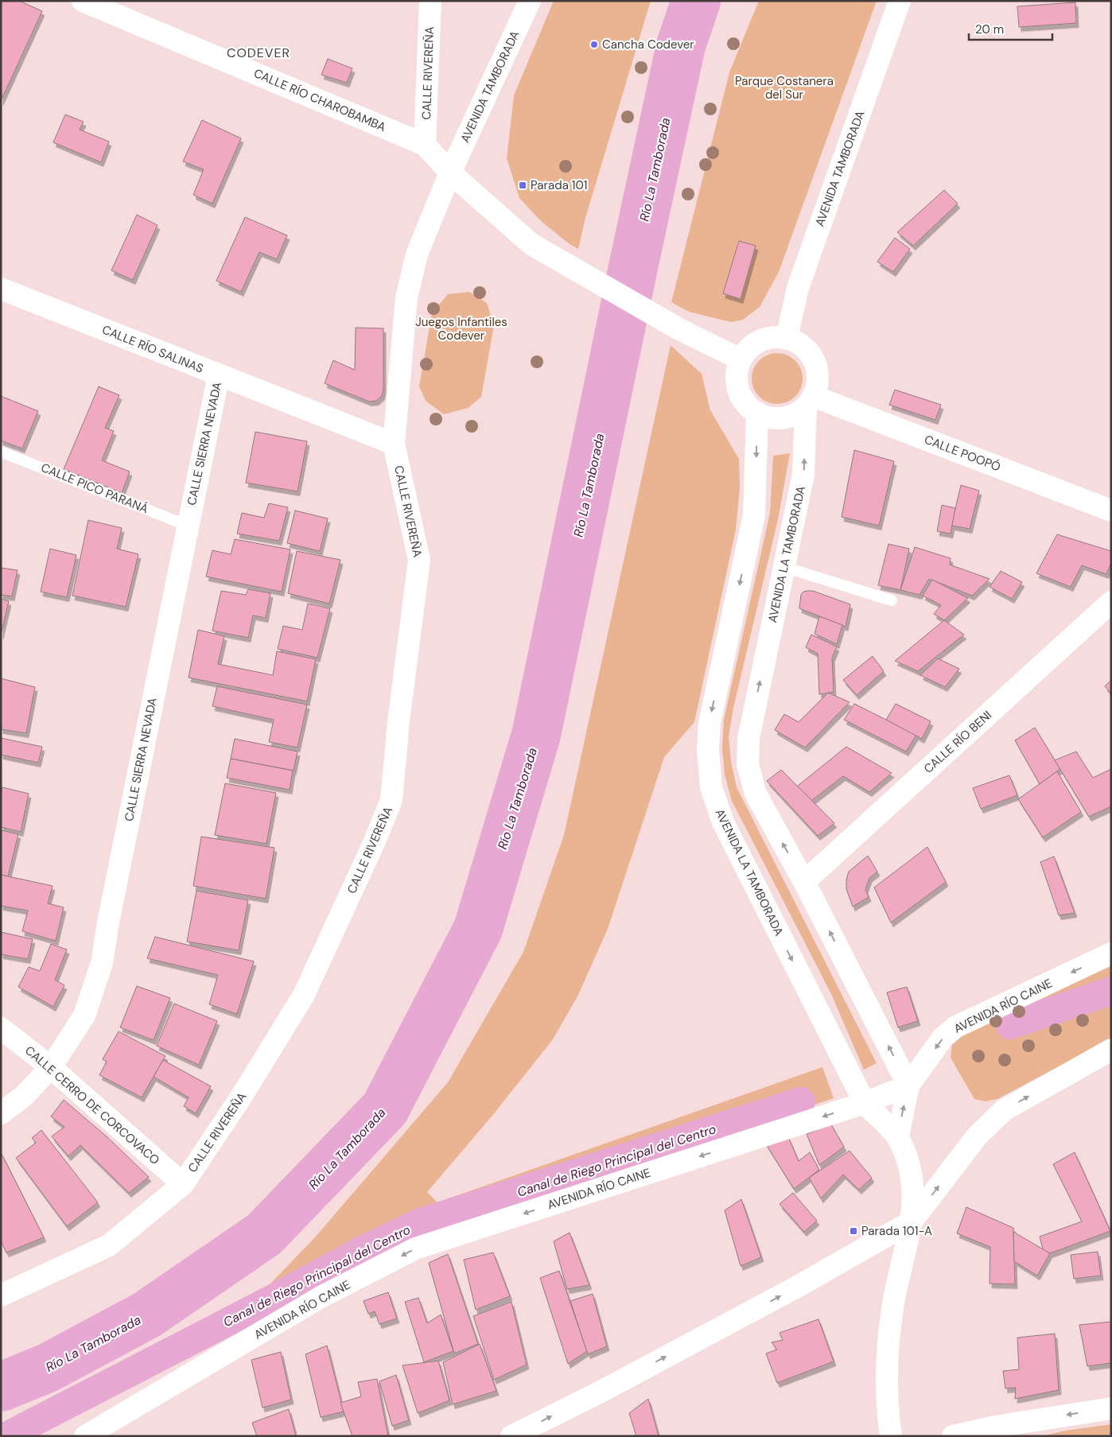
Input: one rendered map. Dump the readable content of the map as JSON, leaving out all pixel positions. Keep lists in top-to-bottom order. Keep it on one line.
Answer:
{"streets":{"street":["CALLE RIVEREÑA","AVENIDA TAMBORADA","CALLE RÍO CHAROBAMBA","CALLE RÍO SALINAS","CALLE SIERRA NEVADA","CALLE POOPÓ","AVENIDA LA TAMBORADA","CALLE RÍO BENI","AVENIDA RÍO CAINE","CALLE CERRO DE CORCOVACO"],"lane":["CALLE PICO PARANÁ"]},"crossings":[["CALLE RIVEREÑA","AVENIDA TAMBORADA"],["CALLE RIVEREÑA","CALLE RÍO CHAROBAMBA"],["CALLE RIVEREÑA","CALLE RÍO SALINAS"],["CALLE RIVEREÑA","CALLE CERRO DE CORCOVACO"],["AVENIDA TAMBORADA","CALLE POOPÓ"],["AVENIDA TAMBORADA","AVENIDA LA TAMBORADA"],["CALLE RÍO SALINAS","CALLE SIERRA NEVADA"],["CALLE SIERRA NEVADA","CALLE PICO PARANÁ"],["CALLE SIERRA NEVADA","CALLE CERRO DE CORCOVACO"],["CALLE POOPÓ","AVENIDA LA TAMBORADA"],["AVENIDA LA TAMBORADA","CALLE RÍO BENI"],["AVENIDA LA TAMBORADA","AVENIDA RÍO CAINE"]],"districts":["CODEVER"],"water":["Río La Tamborada","Canal de Riego Principal del Centro"],"parks":["Parque Costanera del Sur","Juegos Infantiles Codever"],"places":{"other":["Cancha Codever"],"transit":["Parada 101","Parada 101-A"]},"scale_bar":"20 m"}
